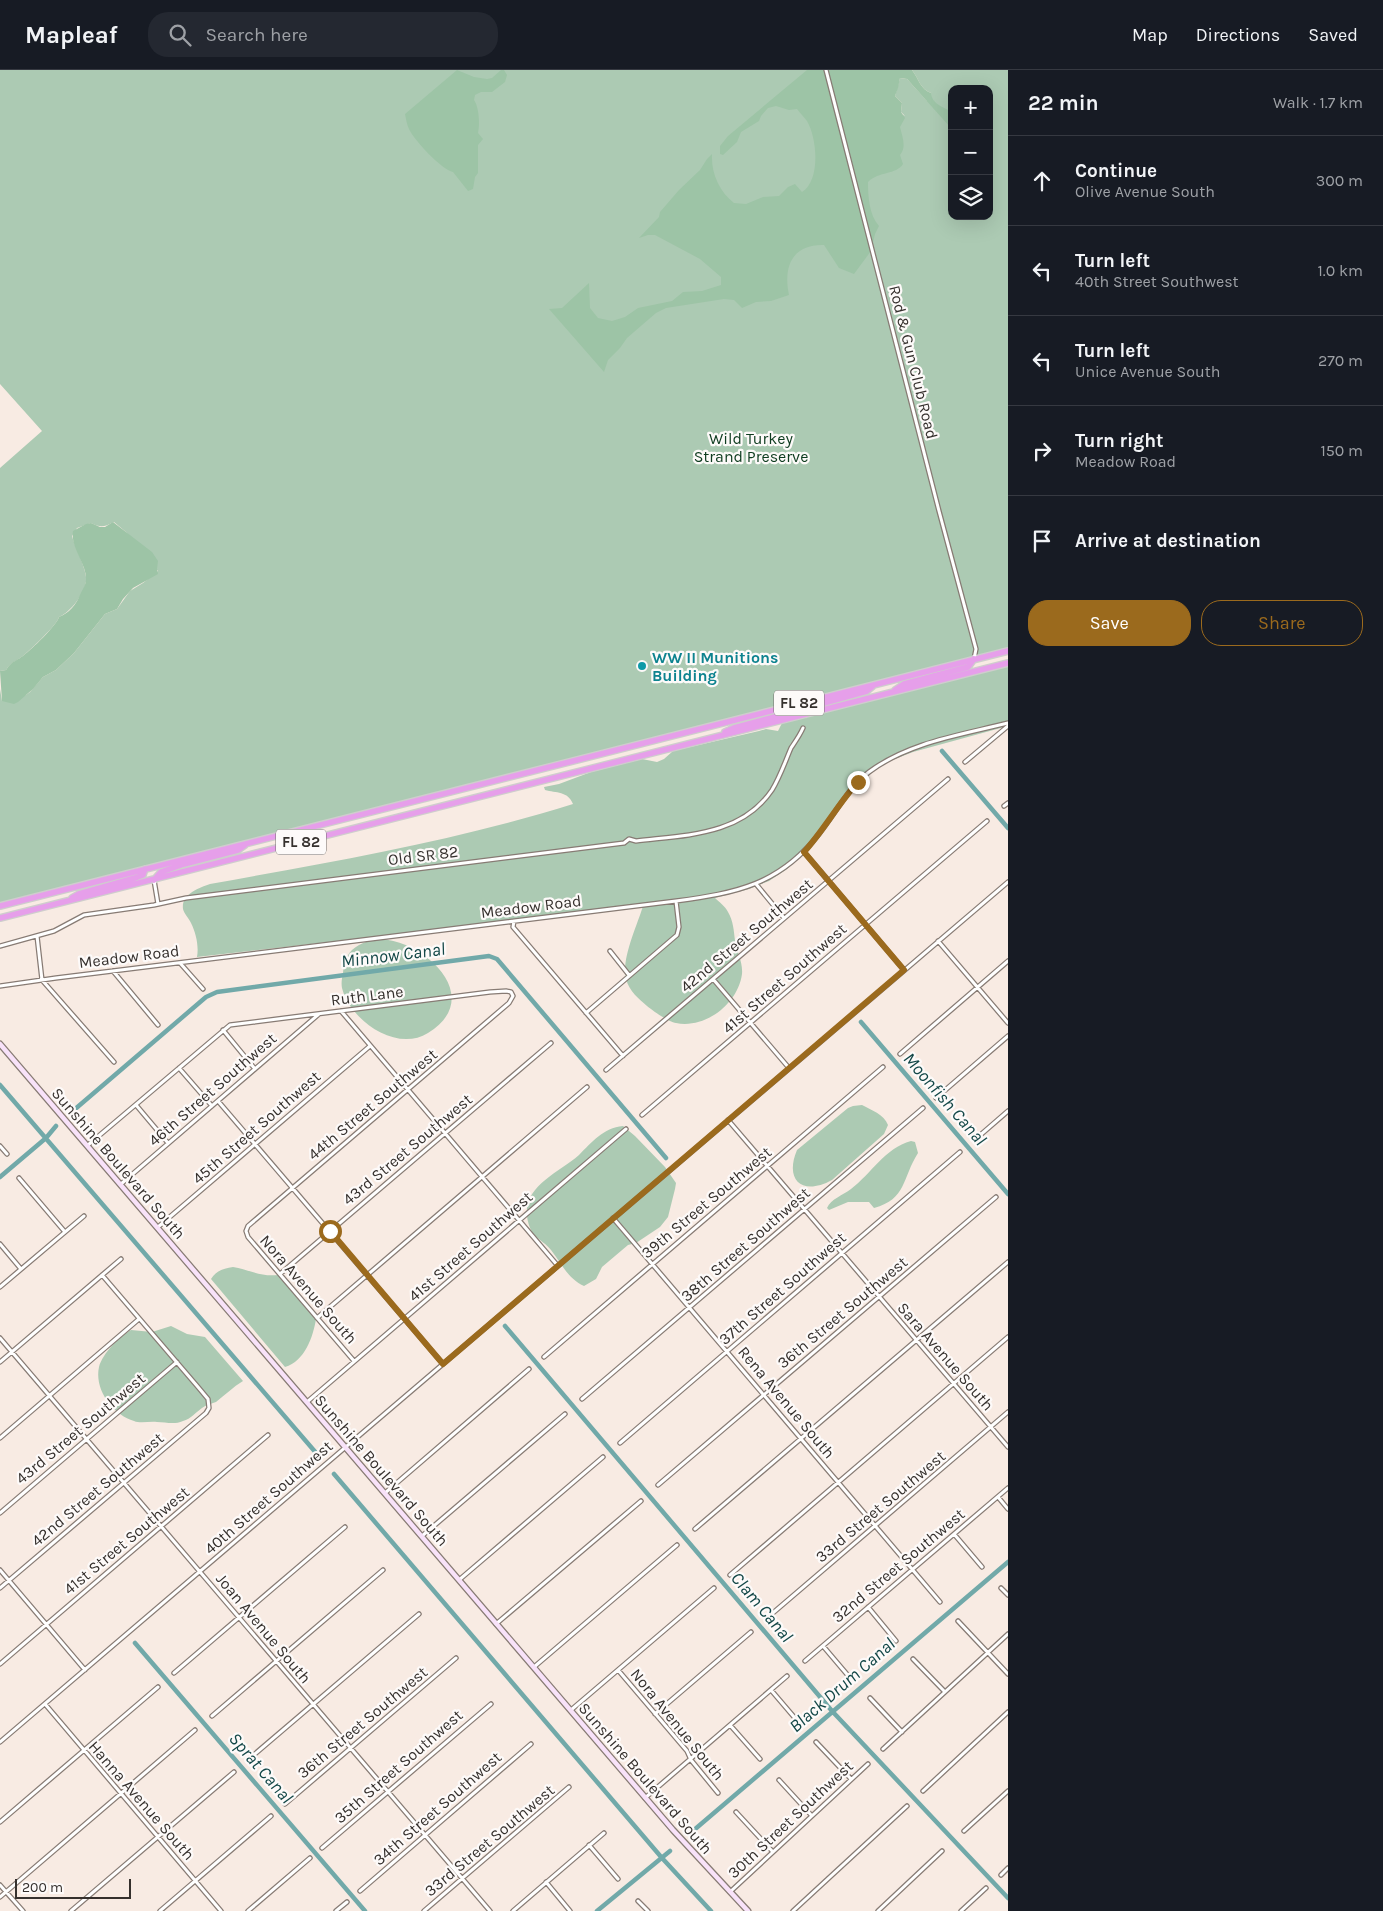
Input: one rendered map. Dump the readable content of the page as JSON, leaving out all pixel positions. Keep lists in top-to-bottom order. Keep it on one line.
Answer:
{"streets":{"highway":["FL 82"],"street":["Rod & Gun Club Road","Old SR 82","Meadow Road","42nd Street Southwest","41st Street Southwest","Ruth Lane","46th Street Southwest","44th Street Southwest","45th Street Southwest","43rd Street Southwest","Sunshine Boulevard South","39th Street Southwest","38th Street Southwest","37th Street Southwest","Nora Avenue South","36th Street Southwest","Sara Avenue South","Rena Avenue South","40th Street Southwest","33rd Street Southwest","32nd Street Southwest","Joan Avenue South","35th Street Southwest","Hanna Avenue South","34th Street Southwest","30th Street Southwest"]},"crossings":[["Rod & Gun Club Road","FL 82"],["42nd Street Southwest","43rd Street Southwest"],["42nd Street Southwest","Joan Avenue South"],["41st Street Southwest","Sunshine Boulevard South"],["41st Street Southwest","Nora Avenue South"],["41st Street Southwest","Joan Avenue South"],["Ruth Lane","46th Street Southwest"],["Ruth Lane","44th Street Southwest"],["46th Street Southwest","Sunshine Boulevard South"],["44th Street Southwest","Nora Avenue South"],["45th Street Southwest","Sunshine Boulevard South"],["43rd Street Southwest","Nora Avenue South"],["43rd Street Southwest","Joan Avenue South"],["Sunshine Boulevard South","40th Street Southwest"],["Sunshine Boulevard South","30th Street Southwest"],["39th Street Southwest","Sara Avenue South"],["39th Street Southwest","Rena Avenue South"],["38th Street Southwest","Sara Avenue South"],["38th Street Southwest","Rena Avenue South"],["37th Street Southwest","Sara Avenue South"],["37th Street Southwest","Rena Avenue South"],["36th Street Southwest","Sara Avenue South"],["36th Street Southwest","Rena Avenue South"],["36th Street Southwest","Joan Avenue South"],["Sara Avenue South","40th Street Southwest"],["Sara Avenue South","33rd Street Southwest"],["Rena Avenue South","40th Street Southwest"],["Rena Avenue South","33rd Street Southwest"],["Rena Avenue South","32nd Street Southwest"],["40th Street Southwest","Joan Avenue South"],["40th Street Southwest","Hanna Avenue South"],["33rd Street Southwest","Joan Avenue South"],["Joan Avenue South","35th Street Southwest"],["Joan Avenue South","34th Street Southwest"]],"water":["Minnow Canal","Moonfish Canal","Clam Canal","Black Drum Canal","Sprat Canal"],"parks":["Wild Turkey Strand Preserve"],"places":["WW II Munitions Building"],"scale_bar":"200 m","page":{"header":"Mapleaf","search":"Search here","nav":["Map","Directions","Saved"],"heading":["22 min","Walk · 1.7 km"],"map_buttons":["+","−"],"list":[["Continue","Olive Avenue South","300 m"],["Turn left","40th Street Southwest","1.0 km"],["Turn left","Unice Avenue South","270 m"],["Turn right","Meadow Road","150 m"],"Arrive at destination"],"buttons":["Save","Share"],"scale":"200 m"}}
